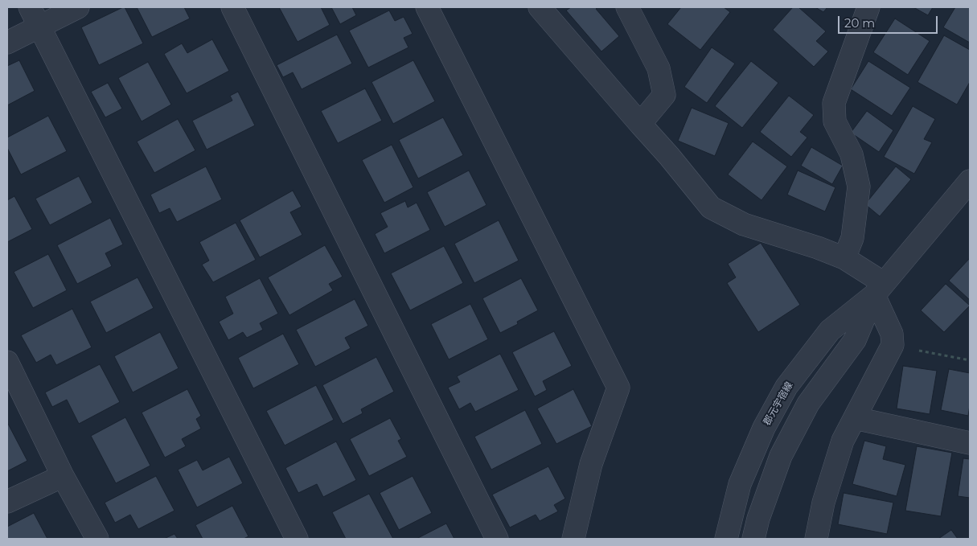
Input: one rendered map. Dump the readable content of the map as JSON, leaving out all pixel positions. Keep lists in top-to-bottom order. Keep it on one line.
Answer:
{"streets":{"street":["郡元宇宿線"]},"scale_bar":"20 m"}
